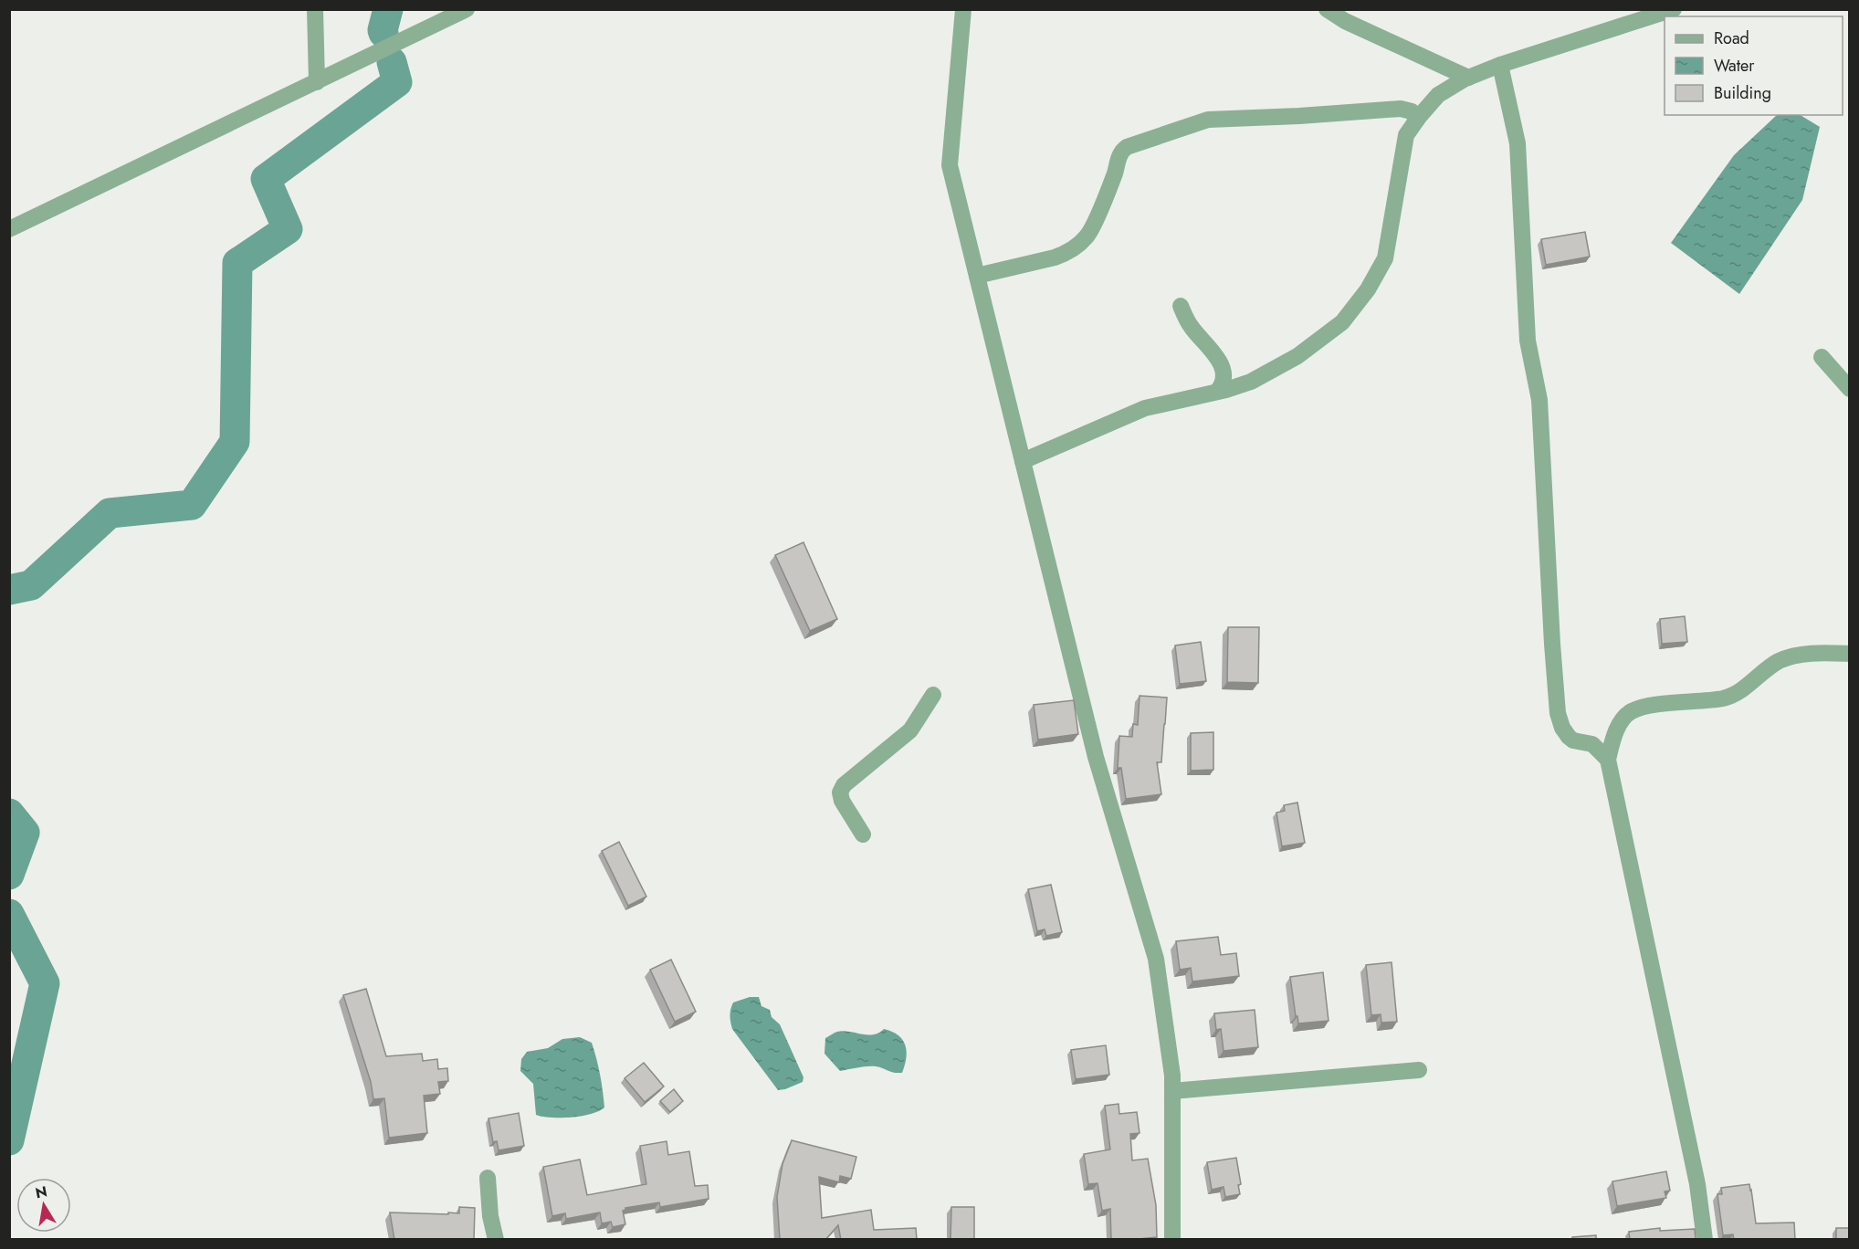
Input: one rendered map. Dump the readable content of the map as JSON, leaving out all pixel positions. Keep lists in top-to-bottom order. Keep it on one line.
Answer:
{"legend":["Road","Water","Building"],"north":"top"}
